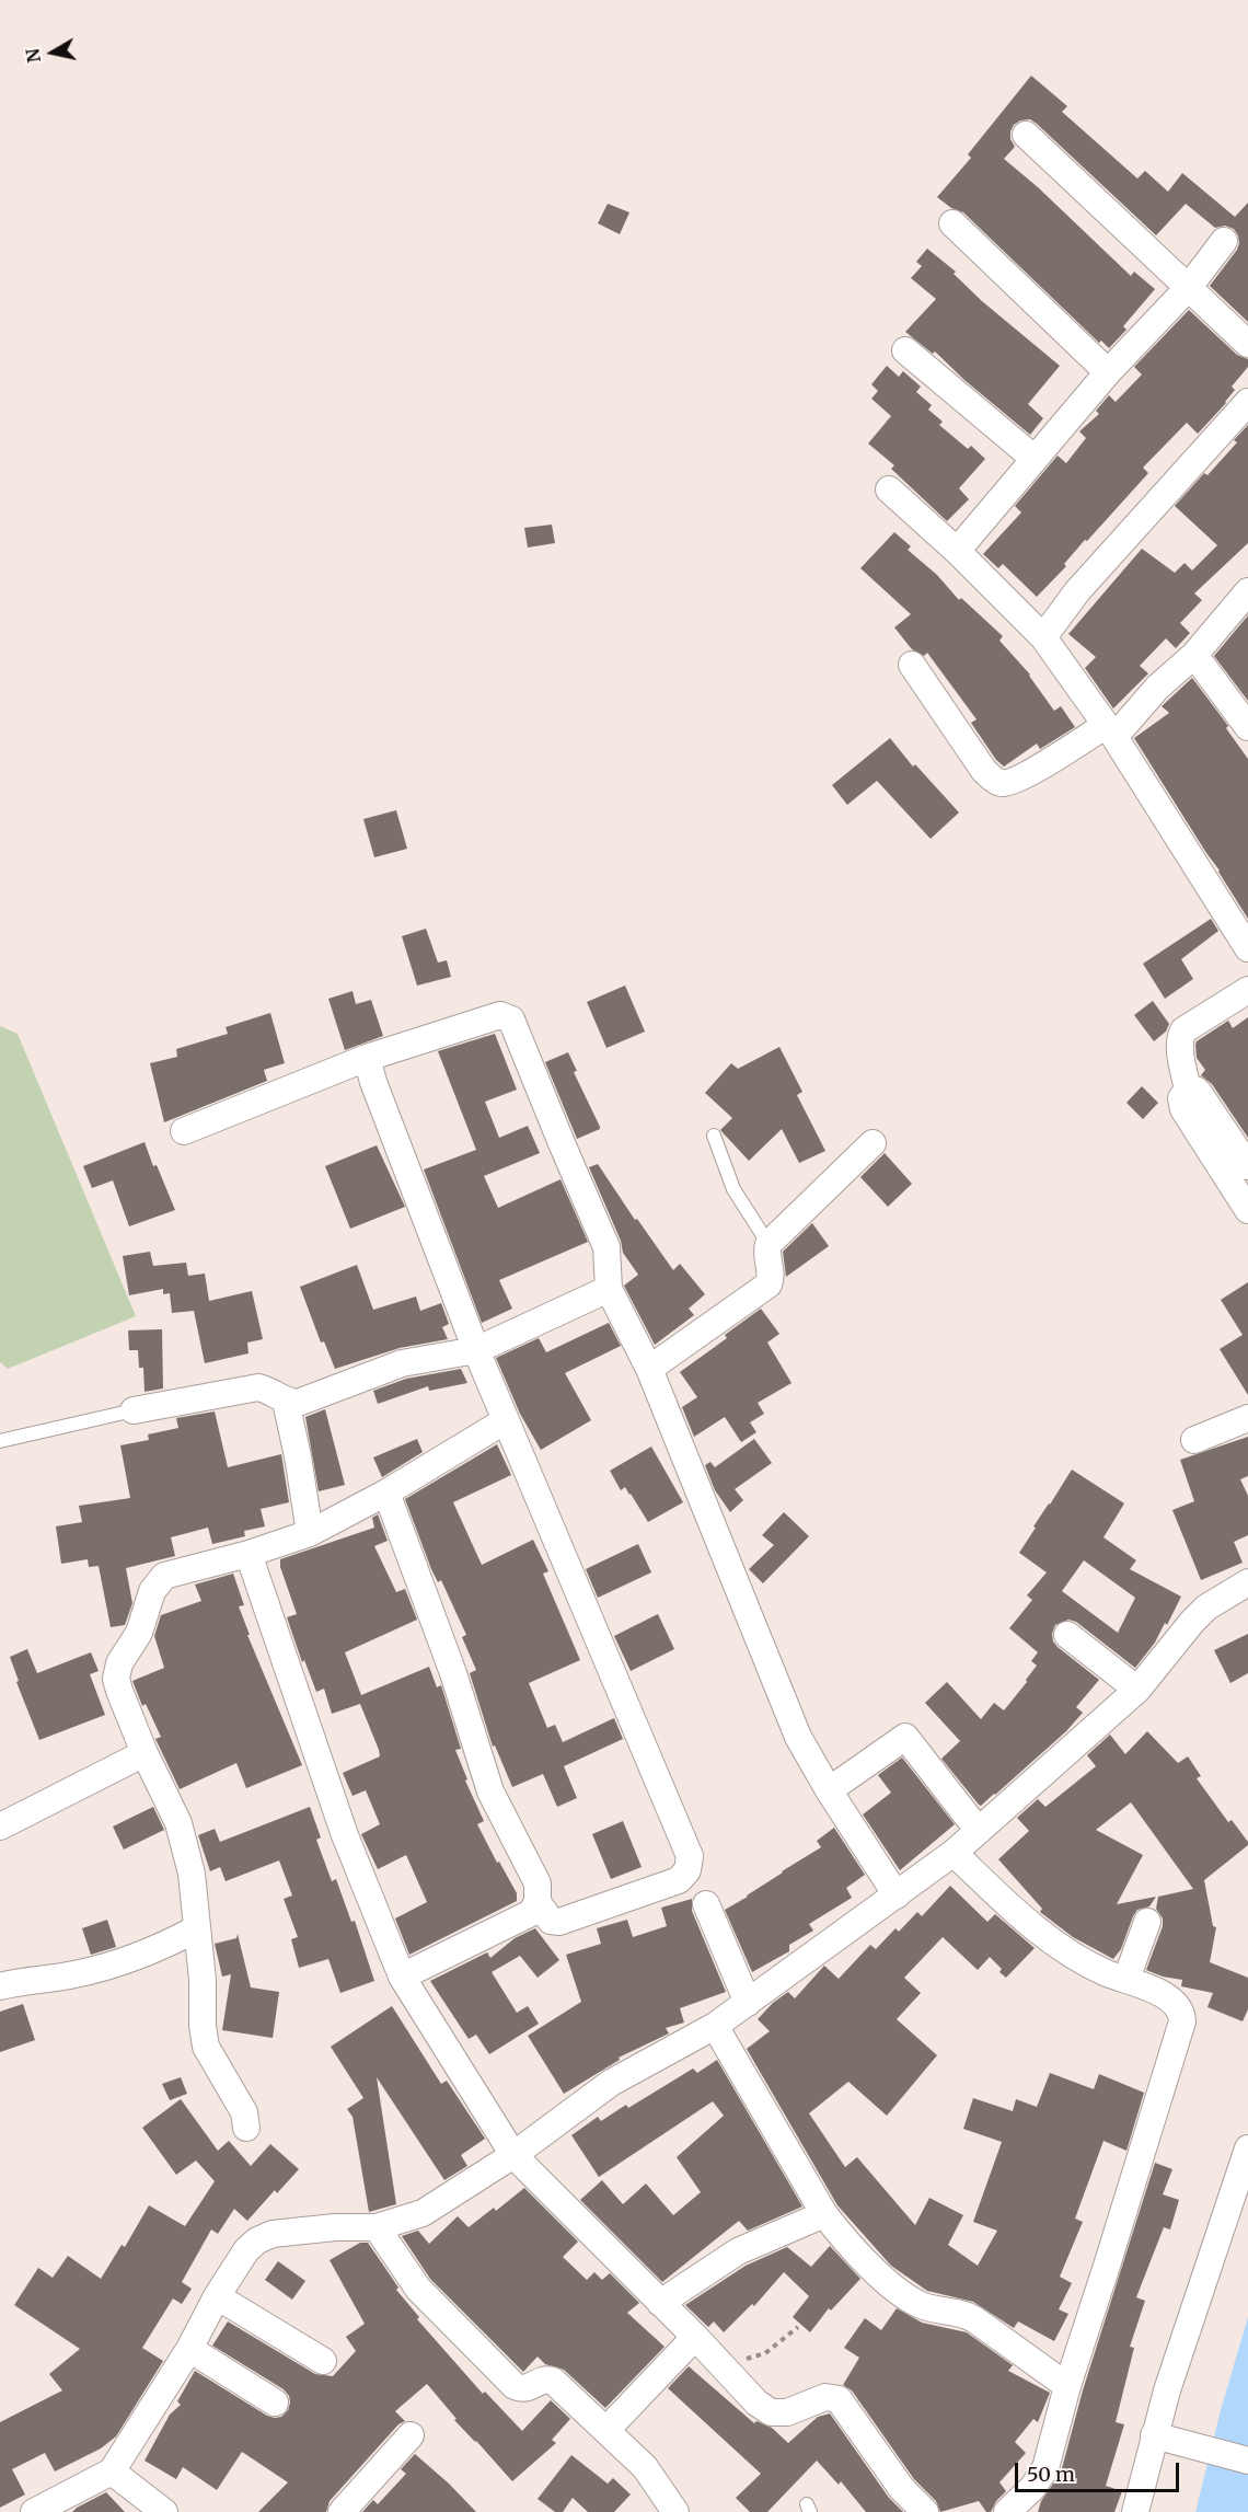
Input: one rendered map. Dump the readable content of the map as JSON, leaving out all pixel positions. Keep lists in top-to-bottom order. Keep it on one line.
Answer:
{"scale_bar":"50 m","north":"left"}
